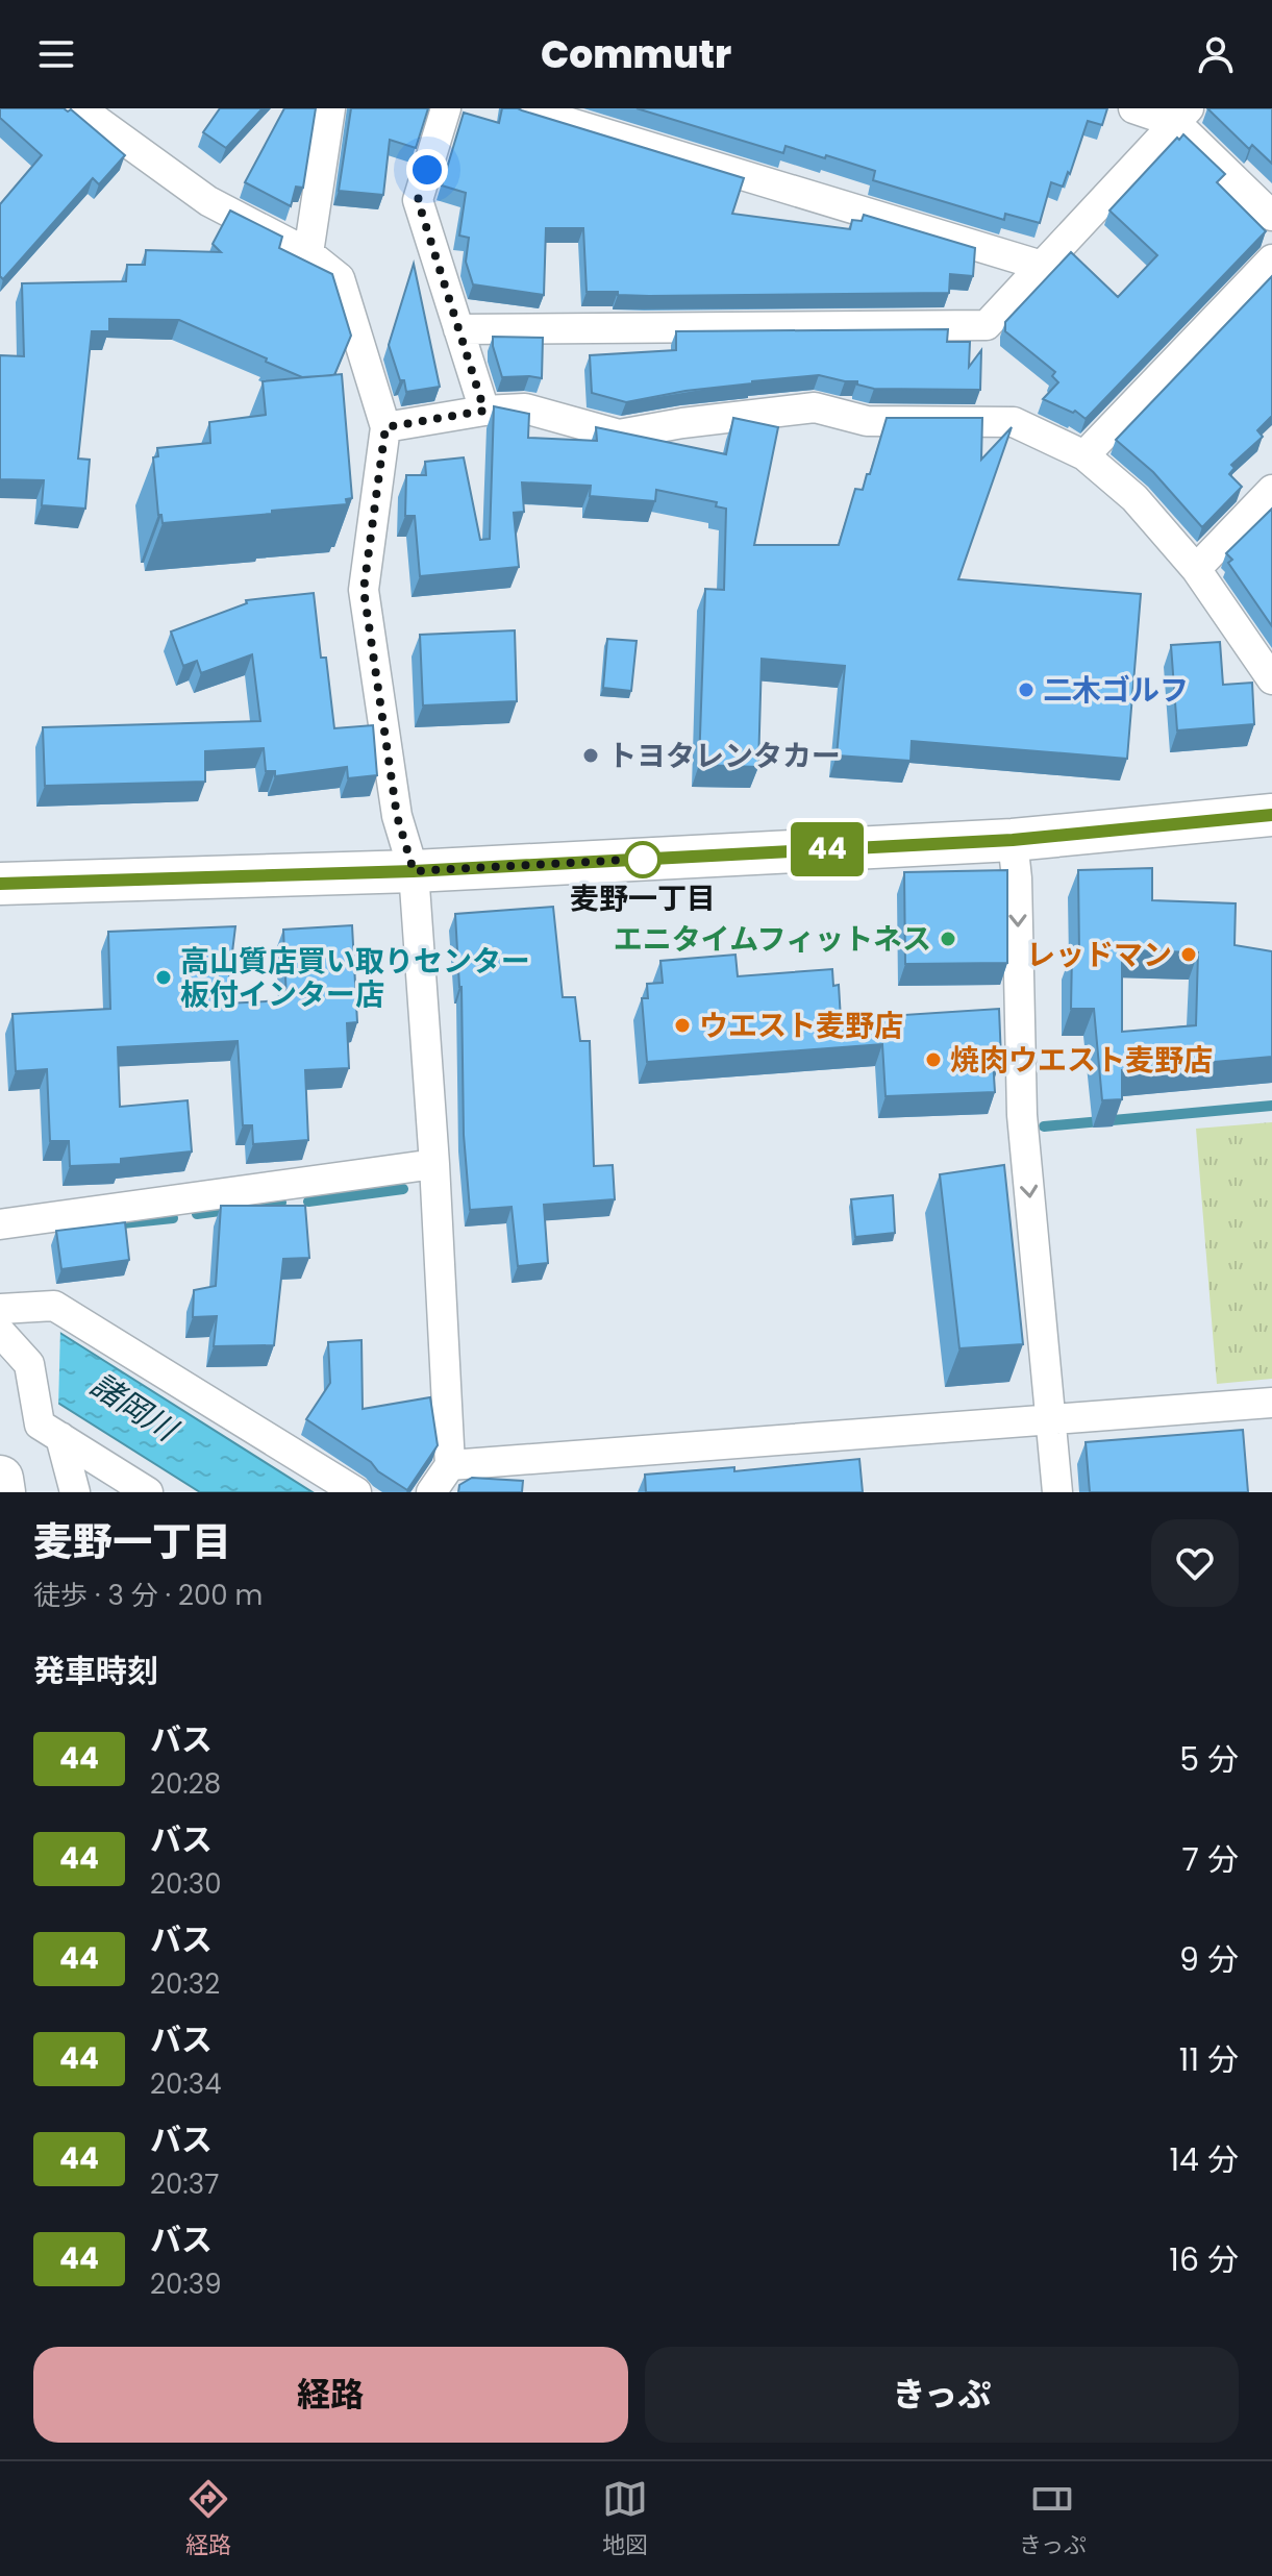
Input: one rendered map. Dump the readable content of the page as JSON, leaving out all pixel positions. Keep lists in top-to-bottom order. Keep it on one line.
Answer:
{"water":["諸岡川"],"places":["二木ゴルフ","トヨタレンタカー","麦野一丁目","エニタイムフィットネス","レッドマン","高山質店買い取りセンター 板付インター店","ウエスト麦野店","焼肉ウエスト麦野店"],"lines":["bus line 44"],"page":{"header":"Commutr","on_map":"44","heading":[["麦野一丁目","徒歩 · 3 分 · 200 m"],"発車時刻"],"list":[{"mark":"44","name":"バス","note":"20:28","value":"5 分"},{"mark":"44","name":"バス","note":"20:30","value":"7 分"},{"mark":"44","name":"バス","note":"20:32","value":"9 分"},{"mark":"44","name":"バス","note":"20:34","value":"11 分"},{"mark":"44","name":"バス","note":"20:37","value":"14 分"},{"mark":"44","name":"バス","note":"20:39","value":"16 分"}],"buttons":["経路","きっぷ"],"tabs":["経路","地図","きっぷ"]}}
